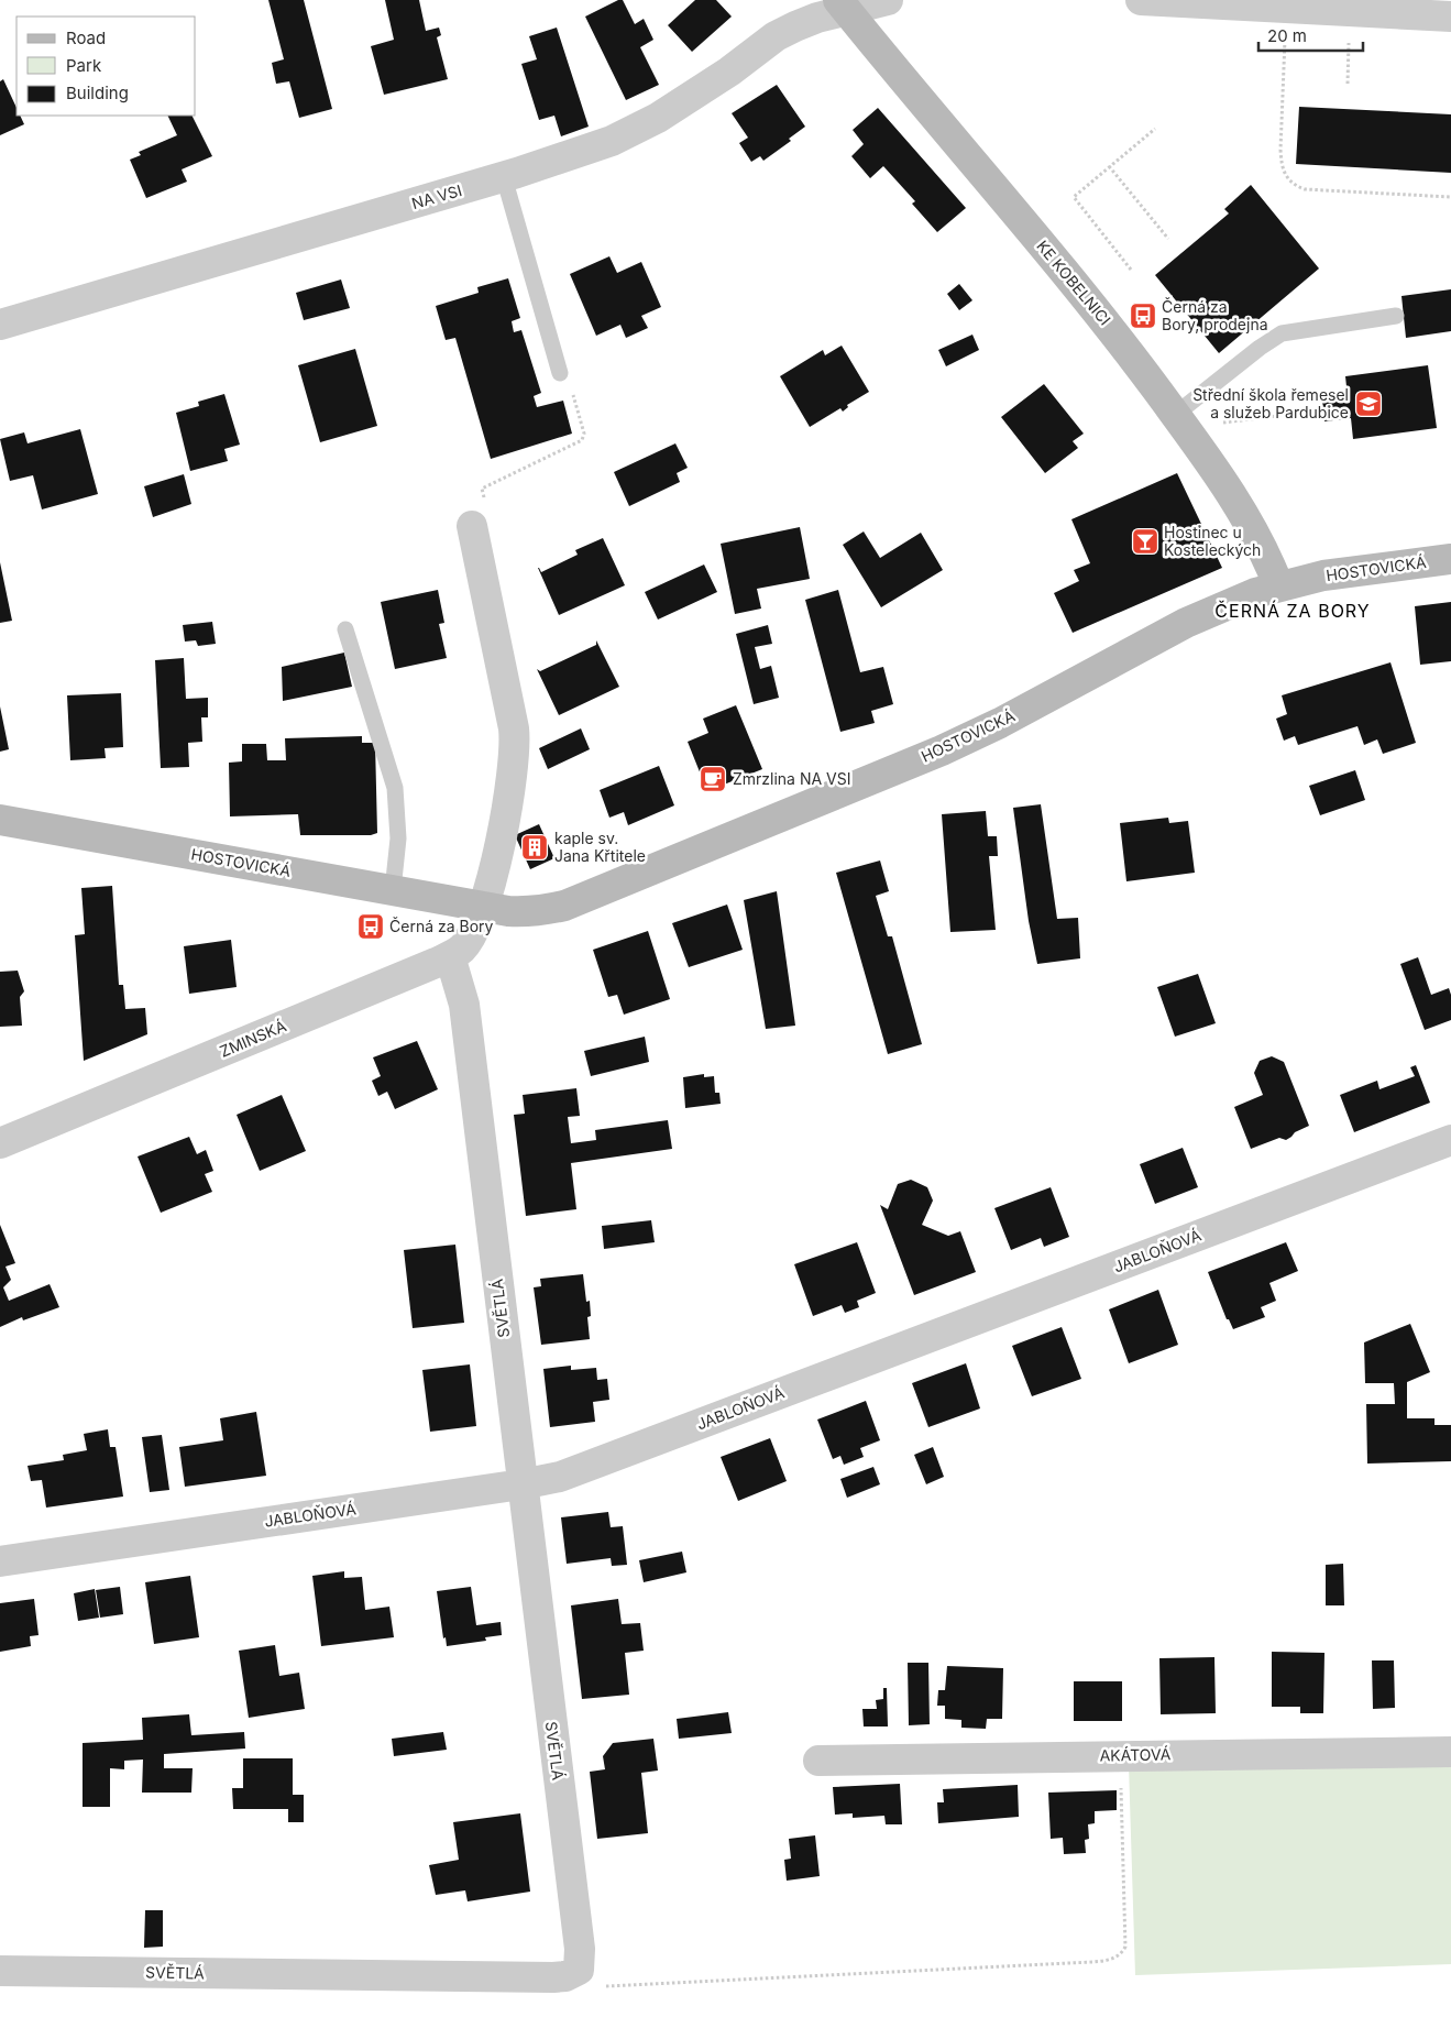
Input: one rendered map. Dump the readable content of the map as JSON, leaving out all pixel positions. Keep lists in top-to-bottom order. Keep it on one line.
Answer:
{"streets":{"main road":["KE KOBELNICI","HOSTOVICKÁ"],"street":["NA VSI","ZMINSKÁ","JABLOŇOVÁ","SVĚTLÁ","AKÁTOVÁ"]},"crossings":[["NA VSI","KE KOBELNICI"],["KE KOBELNICI","HOSTOVICKÁ"],["HOSTOVICKÁ","ZMINSKÁ"],["ZMINSKÁ","SVĚTLÁ"],["JABLOŇOVÁ","SVĚTLÁ"]],"districts":["ČERNÁ ZA BORY"],"places":{"bus stop":["Černá za Bory, prodejna","Černá za Bory"],"school or university":["Střední škola řemesel a služeb Pardubice"],"bar":["Hostinec u Kosteleckých"],"cafe":["Zmrzlina NA VSI"],"building":["kaple sv. Jana Křtitele"]},"legend":["Road","Park","Building"],"scale_bar":"20 m"}
